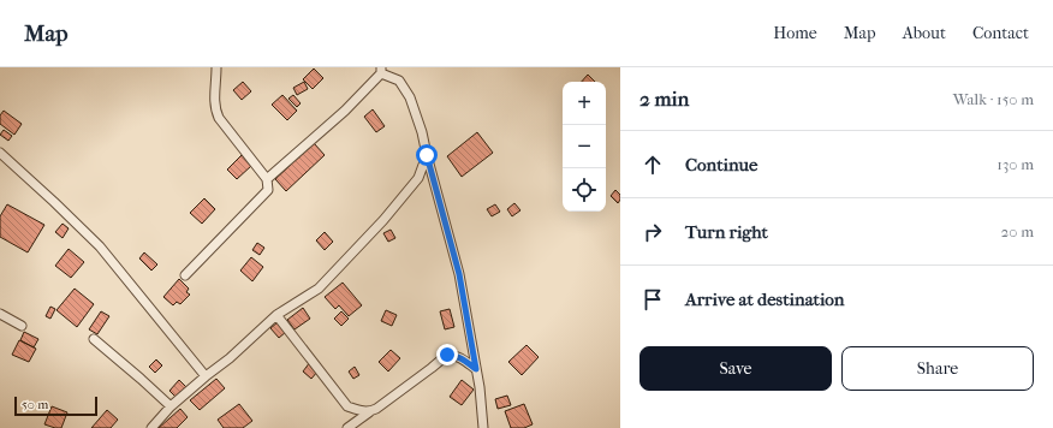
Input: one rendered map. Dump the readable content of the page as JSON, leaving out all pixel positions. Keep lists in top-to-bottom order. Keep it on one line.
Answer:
{"scale_bar":"50 m","page":{"header":"Map","nav":["Home","Map","About","Contact"],"heading":["2 min","Walk · 150 m"],"map_buttons":["+","−"],"list":[["Continue","130 m"],["Turn right","20 m"],"Arrive at destination"],"buttons":["Save","Share"],"scale":"50 m"}}
